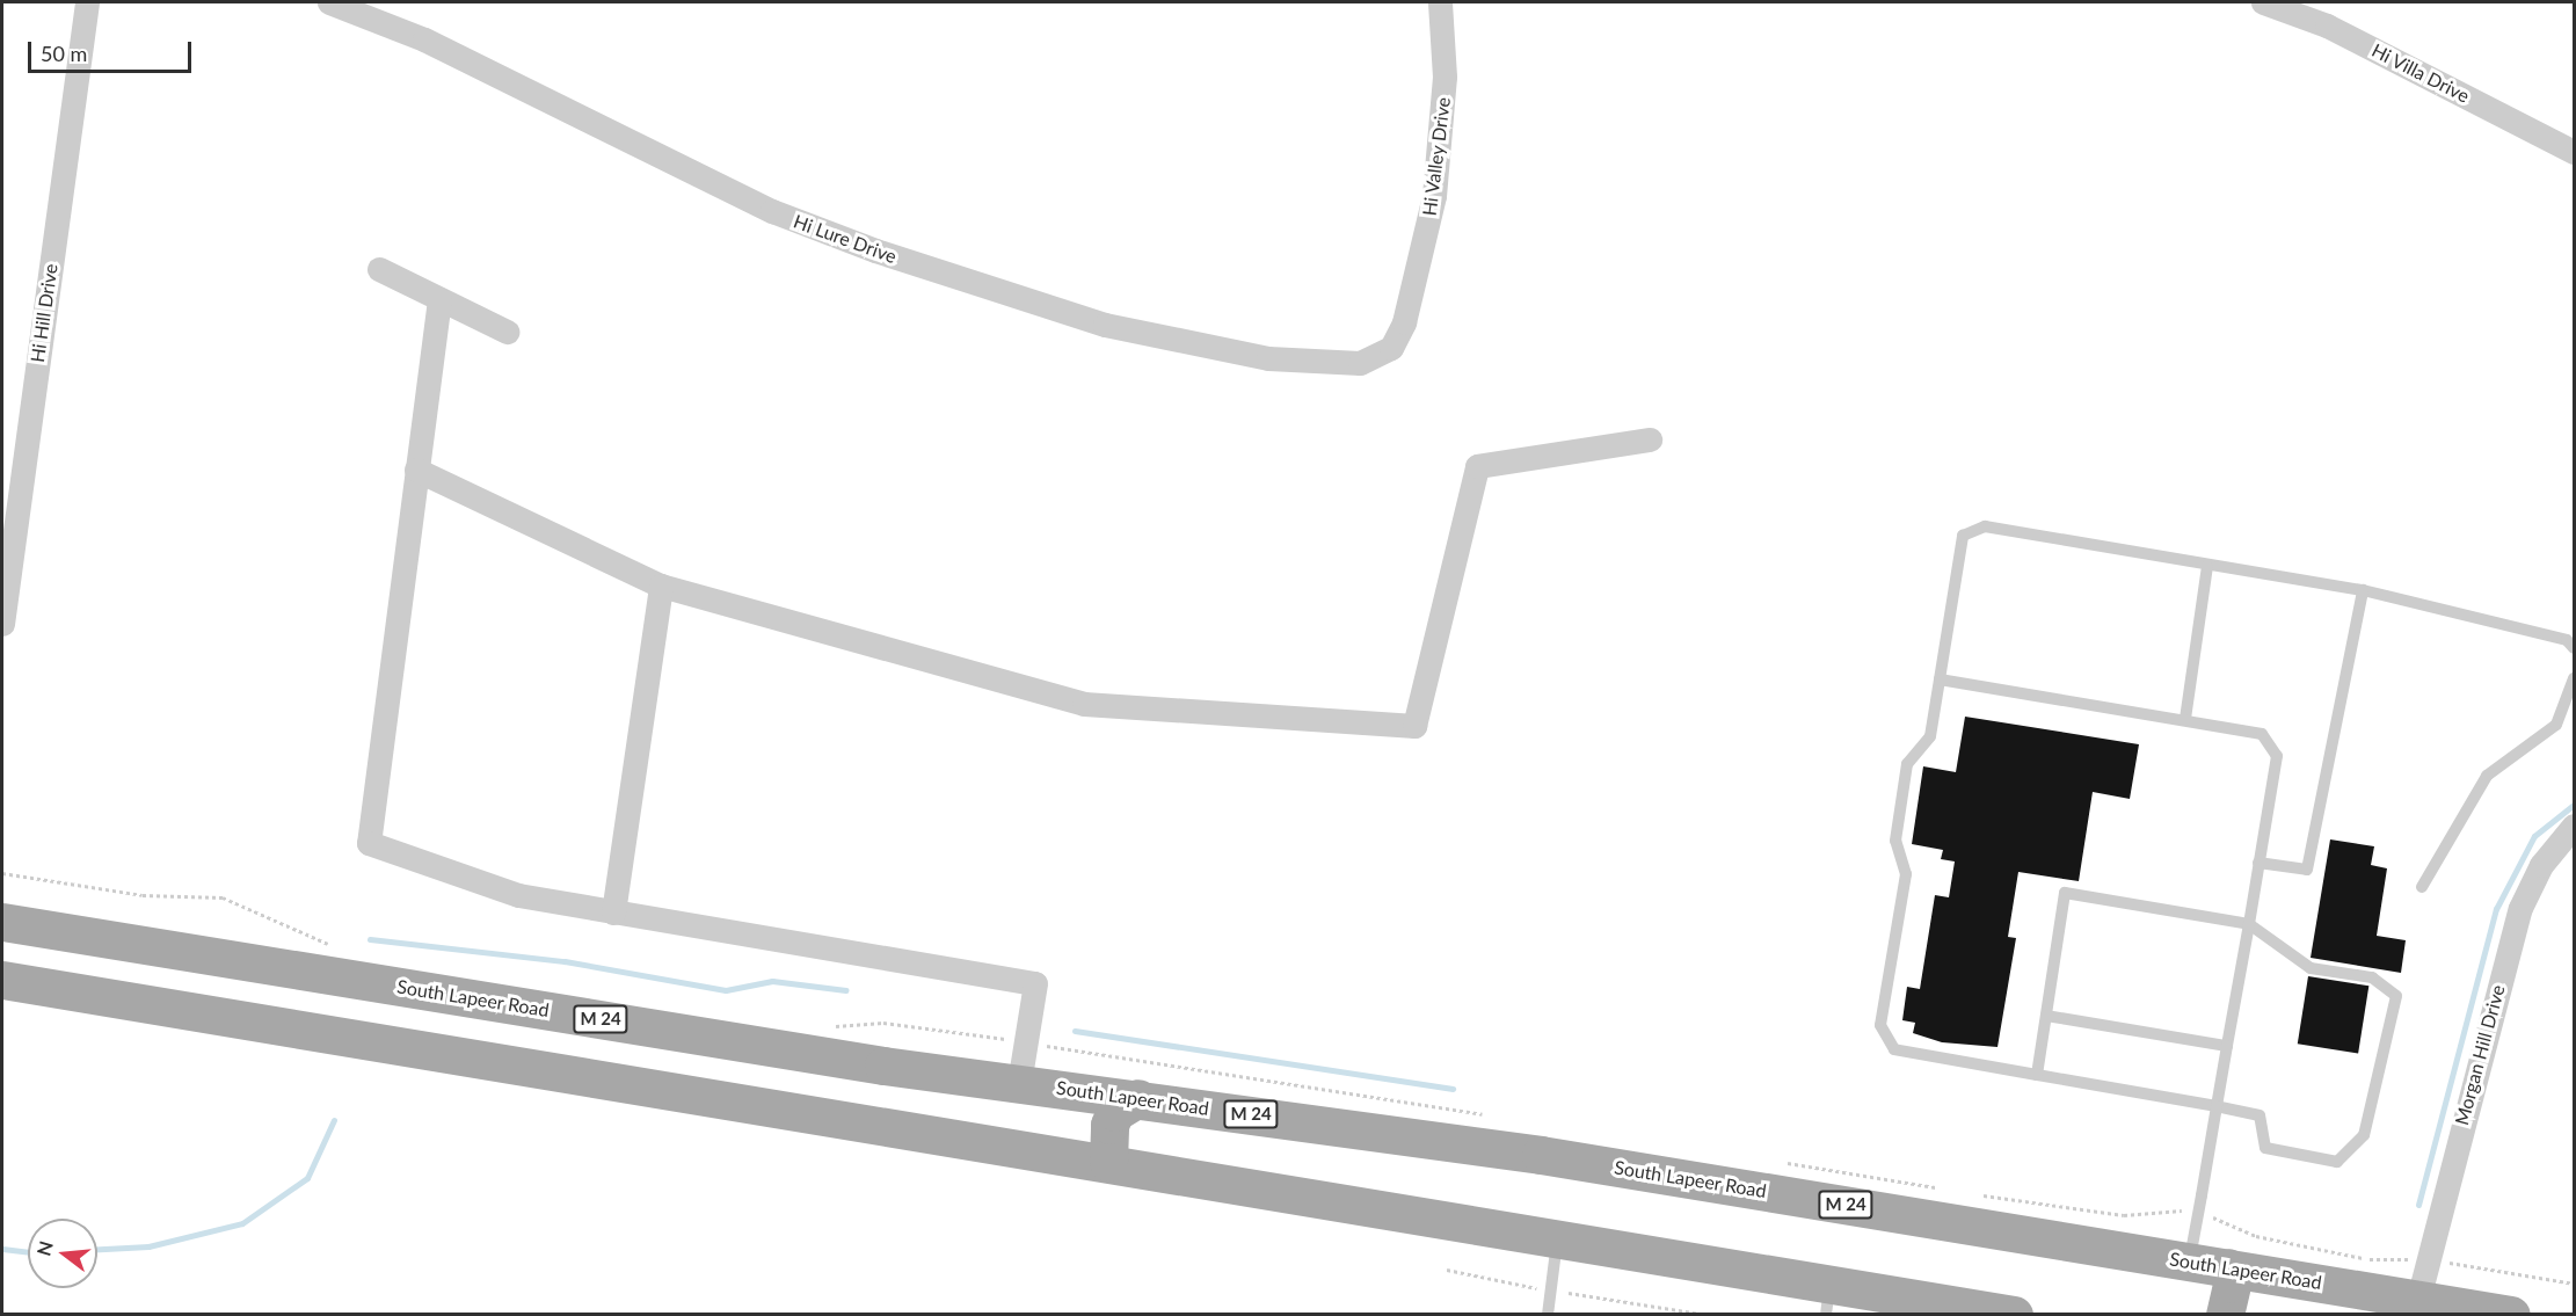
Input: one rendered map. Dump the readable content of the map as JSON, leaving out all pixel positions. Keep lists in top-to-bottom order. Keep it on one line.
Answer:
{"streets":{"main road":["South Lapeer Road","M 24"],"street":["Hi Villa Drive","Hi Valley Drive","Hi Lure Drive","Hi Hill Drive","Morgan Hill Drive"]},"crossings":[["Hi Valley Drive","Hi Lure Drive"],["South Lapeer Road","Morgan Hill Drive"]],"scale_bar":"50 m","north":"left"}
